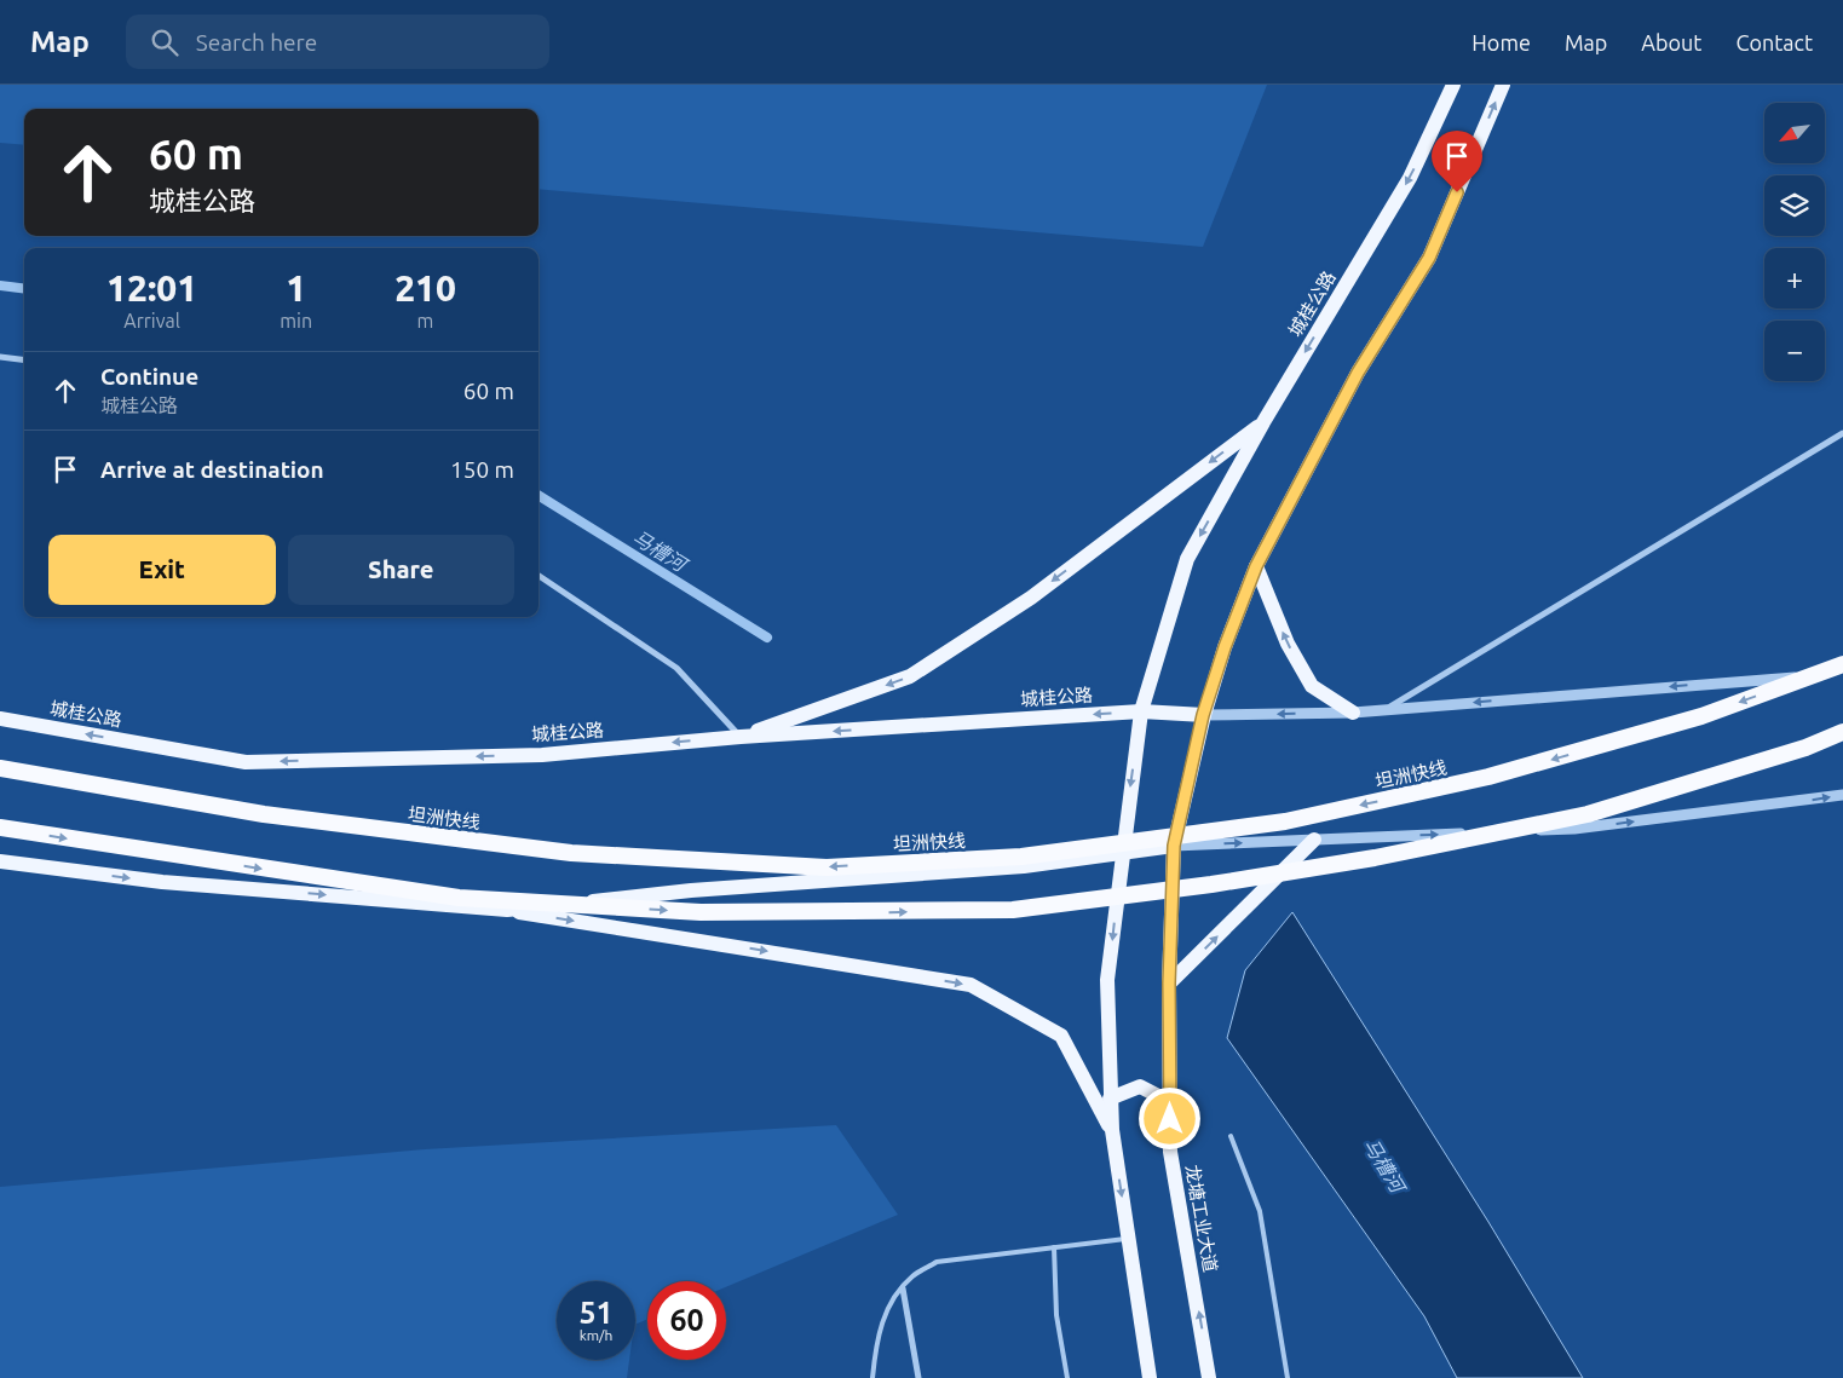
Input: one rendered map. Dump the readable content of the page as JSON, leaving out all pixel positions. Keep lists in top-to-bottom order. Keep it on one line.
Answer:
{"streets":{"highway":["坦洲快线"],"main road":["城桂公路","龙塘工业大道"]},"water":["马槽河"],"north":"bottom left","page":{"header":"Map","search":"Search here","nav":["Home","Map","About","Contact"],"map_buttons":["+","−"],"turn":["60 m","城桂公路"],"eta":["12:01","Arrival","1","min","210","m"],"list":[{"name":"Continue","note":"城桂公路","value":"60 m"},{"name":"Arrive at destination","value":"150 m"}],"buttons":["Exit","Share"],"speed":"51 km/h","limit":"60"}}
